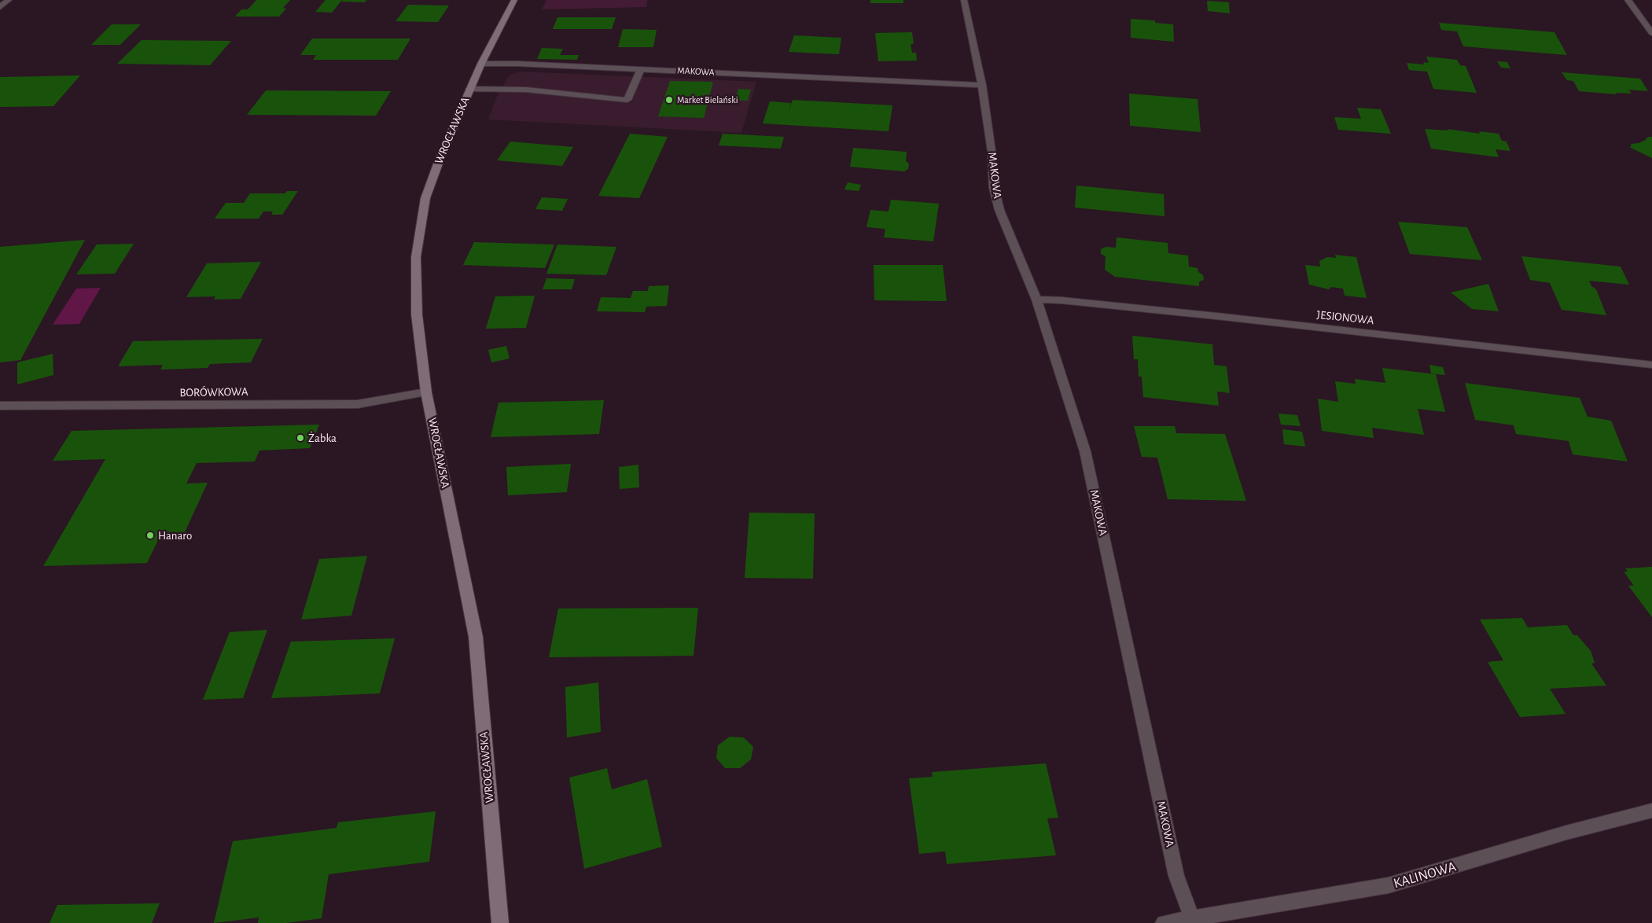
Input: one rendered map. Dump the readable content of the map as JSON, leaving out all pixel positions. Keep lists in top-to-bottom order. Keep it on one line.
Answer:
{"streets":{"main road":["WROCŁAWSKA"],"street":["MAKOWA","JESIONOWA","BORÓWKOWA","KALINOWA"]},"crossings":[["MAKOWA","WROCŁAWSKA"],["MAKOWA","JESIONOWA"],["MAKOWA","KALINOWA"],["WROCŁAWSKA","BORÓWKOWA"]],"places":["Market Bielański","Żabka","Hanaro"]}
